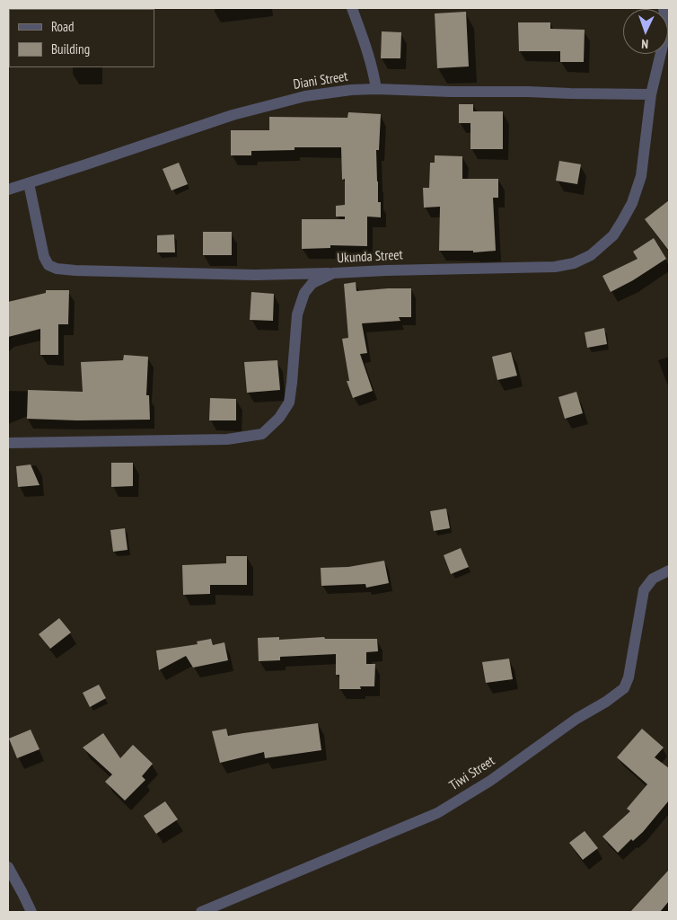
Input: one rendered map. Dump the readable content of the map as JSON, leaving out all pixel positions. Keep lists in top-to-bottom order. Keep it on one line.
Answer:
{"streets":{"street":["Diani Street","Ukunda Street","Tiwi Street"]},"crossings":[["Diani Street","Ukunda Street"]],"legend":["Road","Building"],"north":"bottom"}
